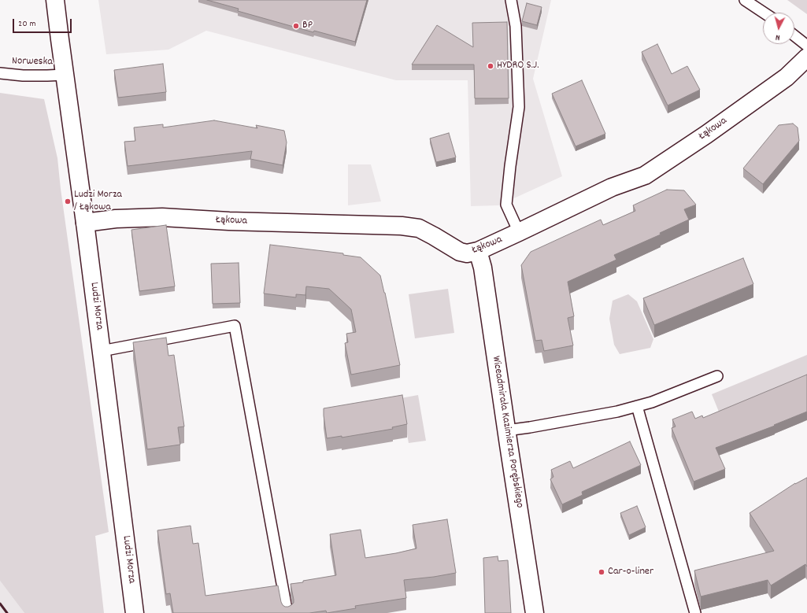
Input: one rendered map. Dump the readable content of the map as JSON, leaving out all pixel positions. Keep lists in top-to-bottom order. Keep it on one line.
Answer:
{"streets":{"street":["Łąkowa","Ludzi Morza","Wiceadmirała Kazimierza Porębskiego"],"lane":["Norweska"]},"crossings":[["Norweska","Ludzi Morza"],["Łąkowa","Ludzi Morza"],["Łąkowa","Wiceadmirała Kazimierza Porębskiego"]],"places":["BP","HYDRO S.J.","Ludzi Morza / Łąkowa","Car-o-liner"],"scale_bar":"20 m","north":"bottom"}
